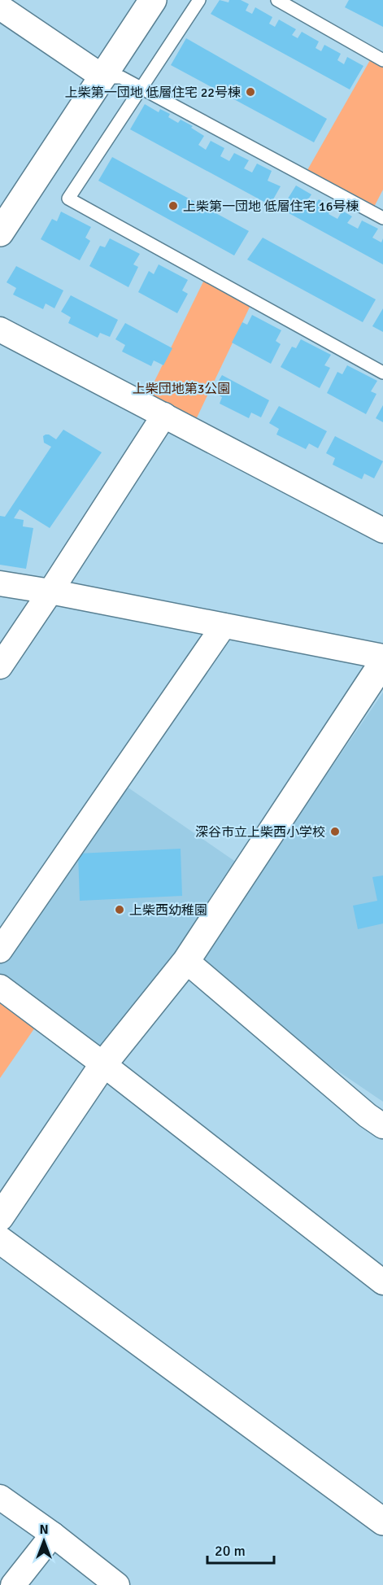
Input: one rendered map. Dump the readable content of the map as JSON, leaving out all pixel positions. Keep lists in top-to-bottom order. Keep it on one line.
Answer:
{"parks":["上柴団地第3公園"],"places":["上柴第一団地 低層住宅 22号棟","上柴第一団地 低層住宅 16号棟","深谷市立上柴西小学校","上柴西幼稚園"],"scale_bar":"20 m","north":"top"}
